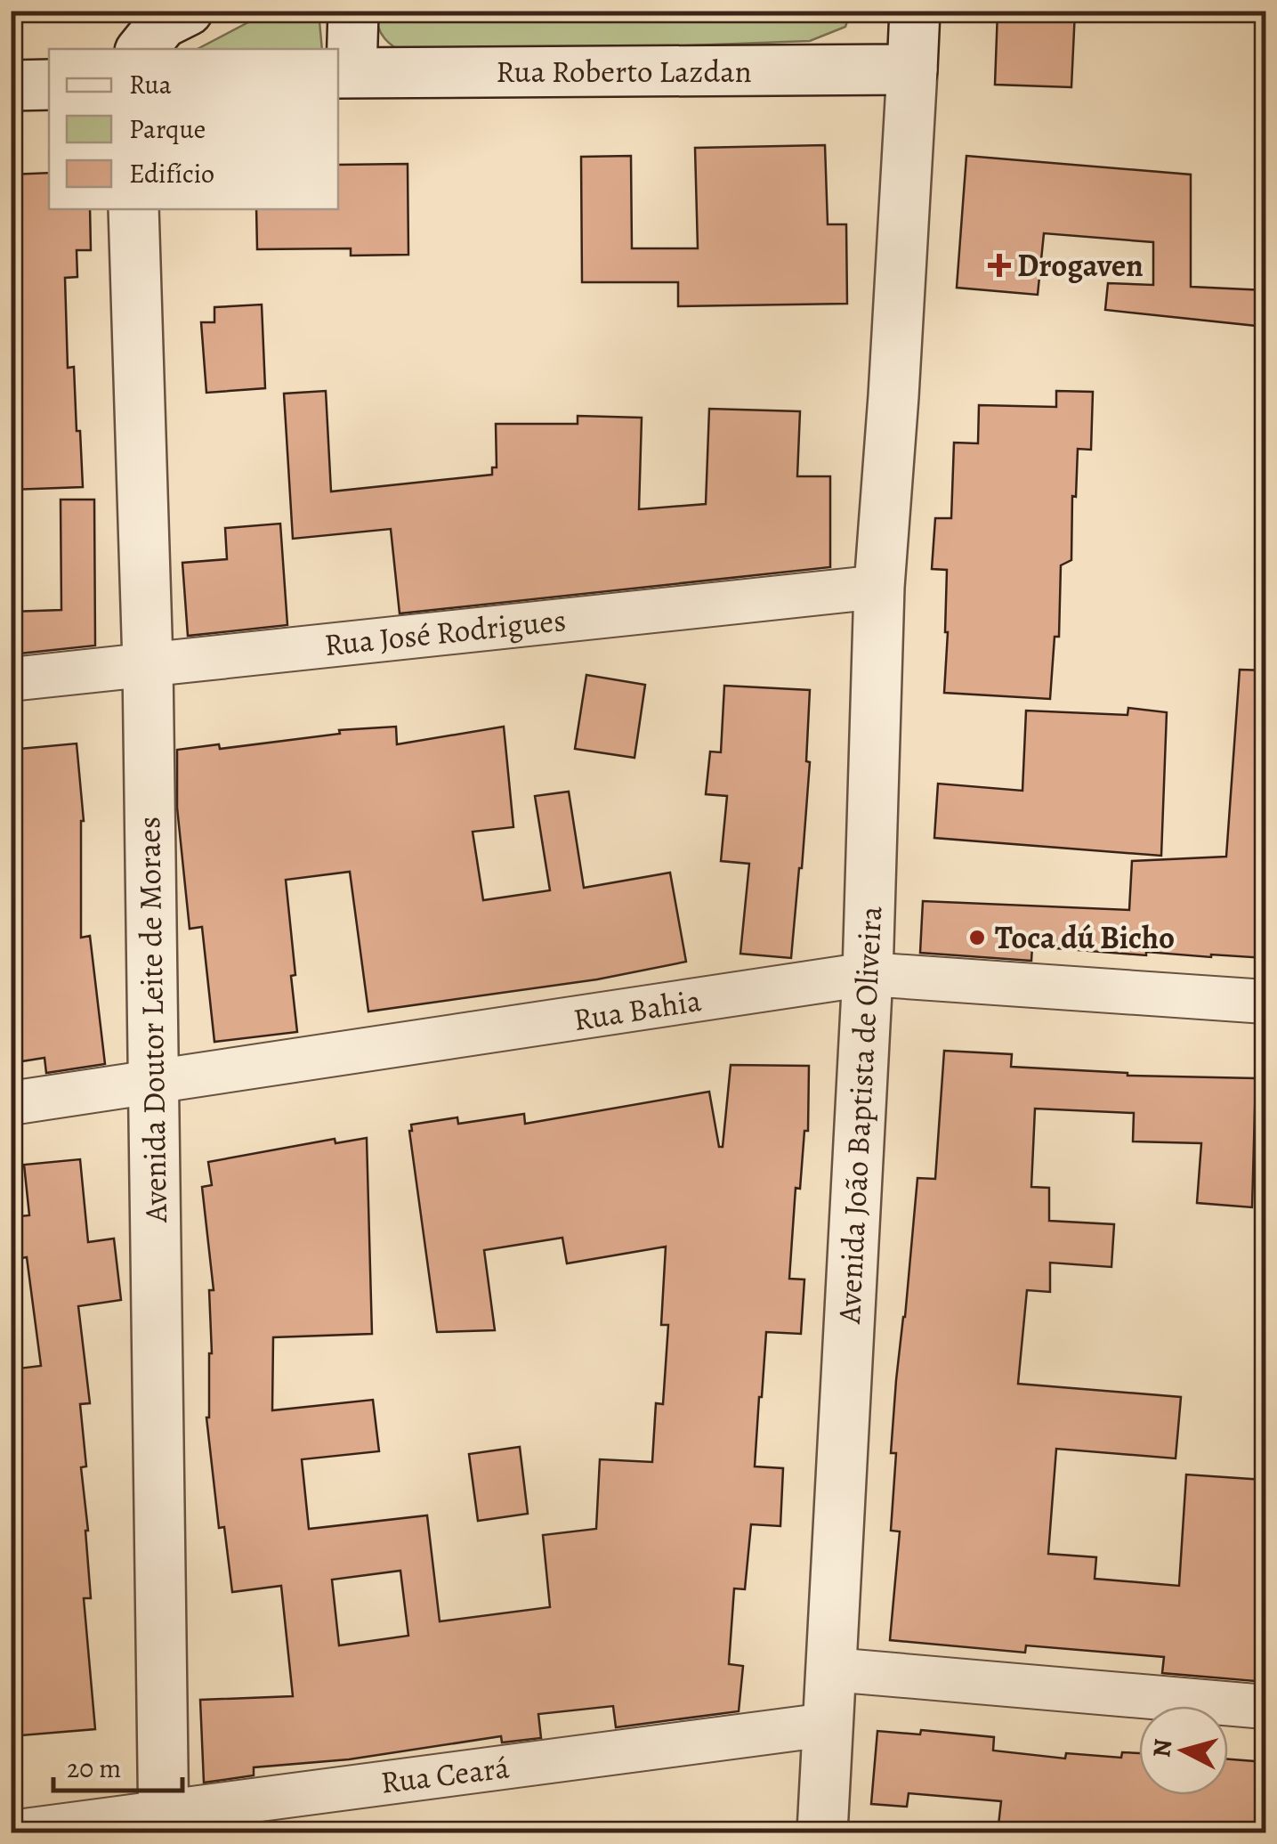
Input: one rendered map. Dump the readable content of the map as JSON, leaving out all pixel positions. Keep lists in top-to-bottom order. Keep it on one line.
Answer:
{"streets":{"street":["Rua Roberto Lazdan","Rua José Rodrigues","Rua Bahia","Avenida Doutor Leite de Moraes","Avenida João Baptista de Oliveira","Rua Ceará"]},"crossings":[["Rua Roberto Lazdan","Avenida João Baptista de Oliveira"],["Rua José Rodrigues","Avenida Doutor Leite de Moraes"],["Rua José Rodrigues","Avenida João Baptista de Oliveira"],["Rua Bahia","Avenida Doutor Leite de Moraes"],["Rua Bahia","Avenida João Baptista de Oliveira"],["Avenida Doutor Leite de Moraes","Rua Ceará"],["Avenida João Baptista de Oliveira","Rua Ceará"]],"places":{"health":["Drogaven"],"other":["Toca dú Bicho"]},"legend":["Rua","Parque","Edifício"],"scale_bar":"20 m","north":"left"}
